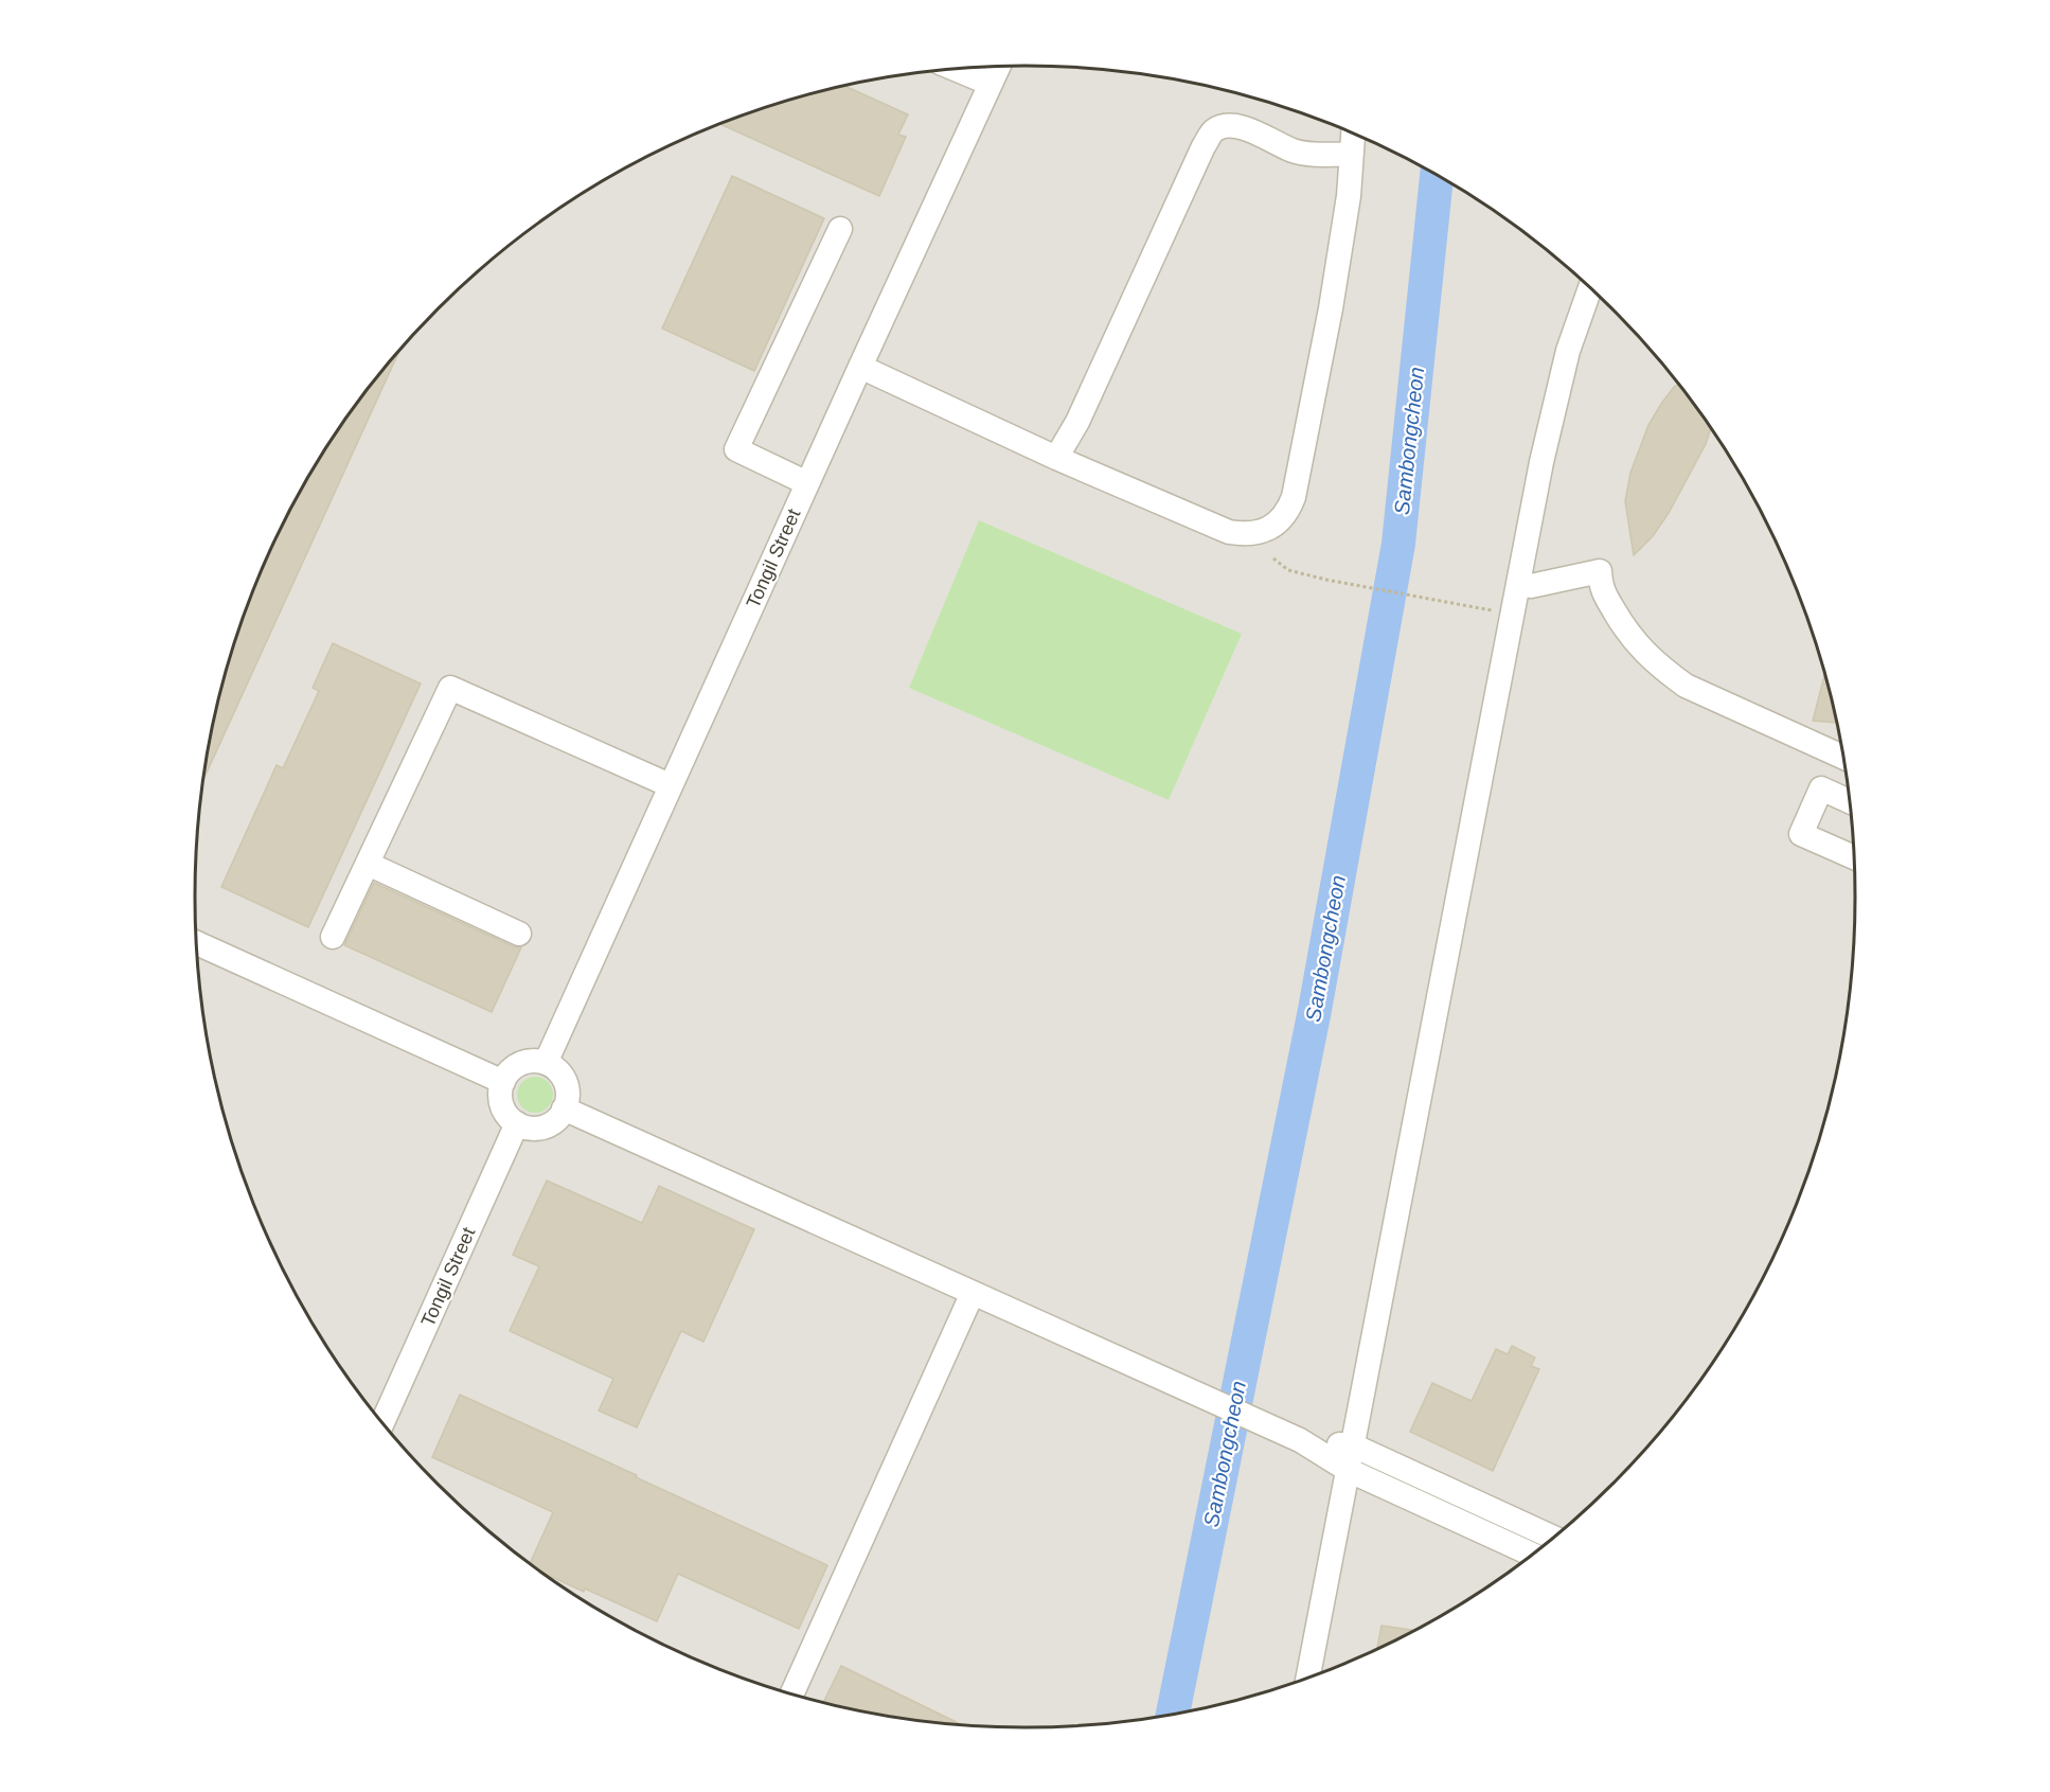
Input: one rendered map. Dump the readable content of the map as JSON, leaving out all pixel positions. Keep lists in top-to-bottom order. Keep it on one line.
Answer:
{"streets":{"street":["Tongil Street"]},"water":["Sambongcheon"]}
